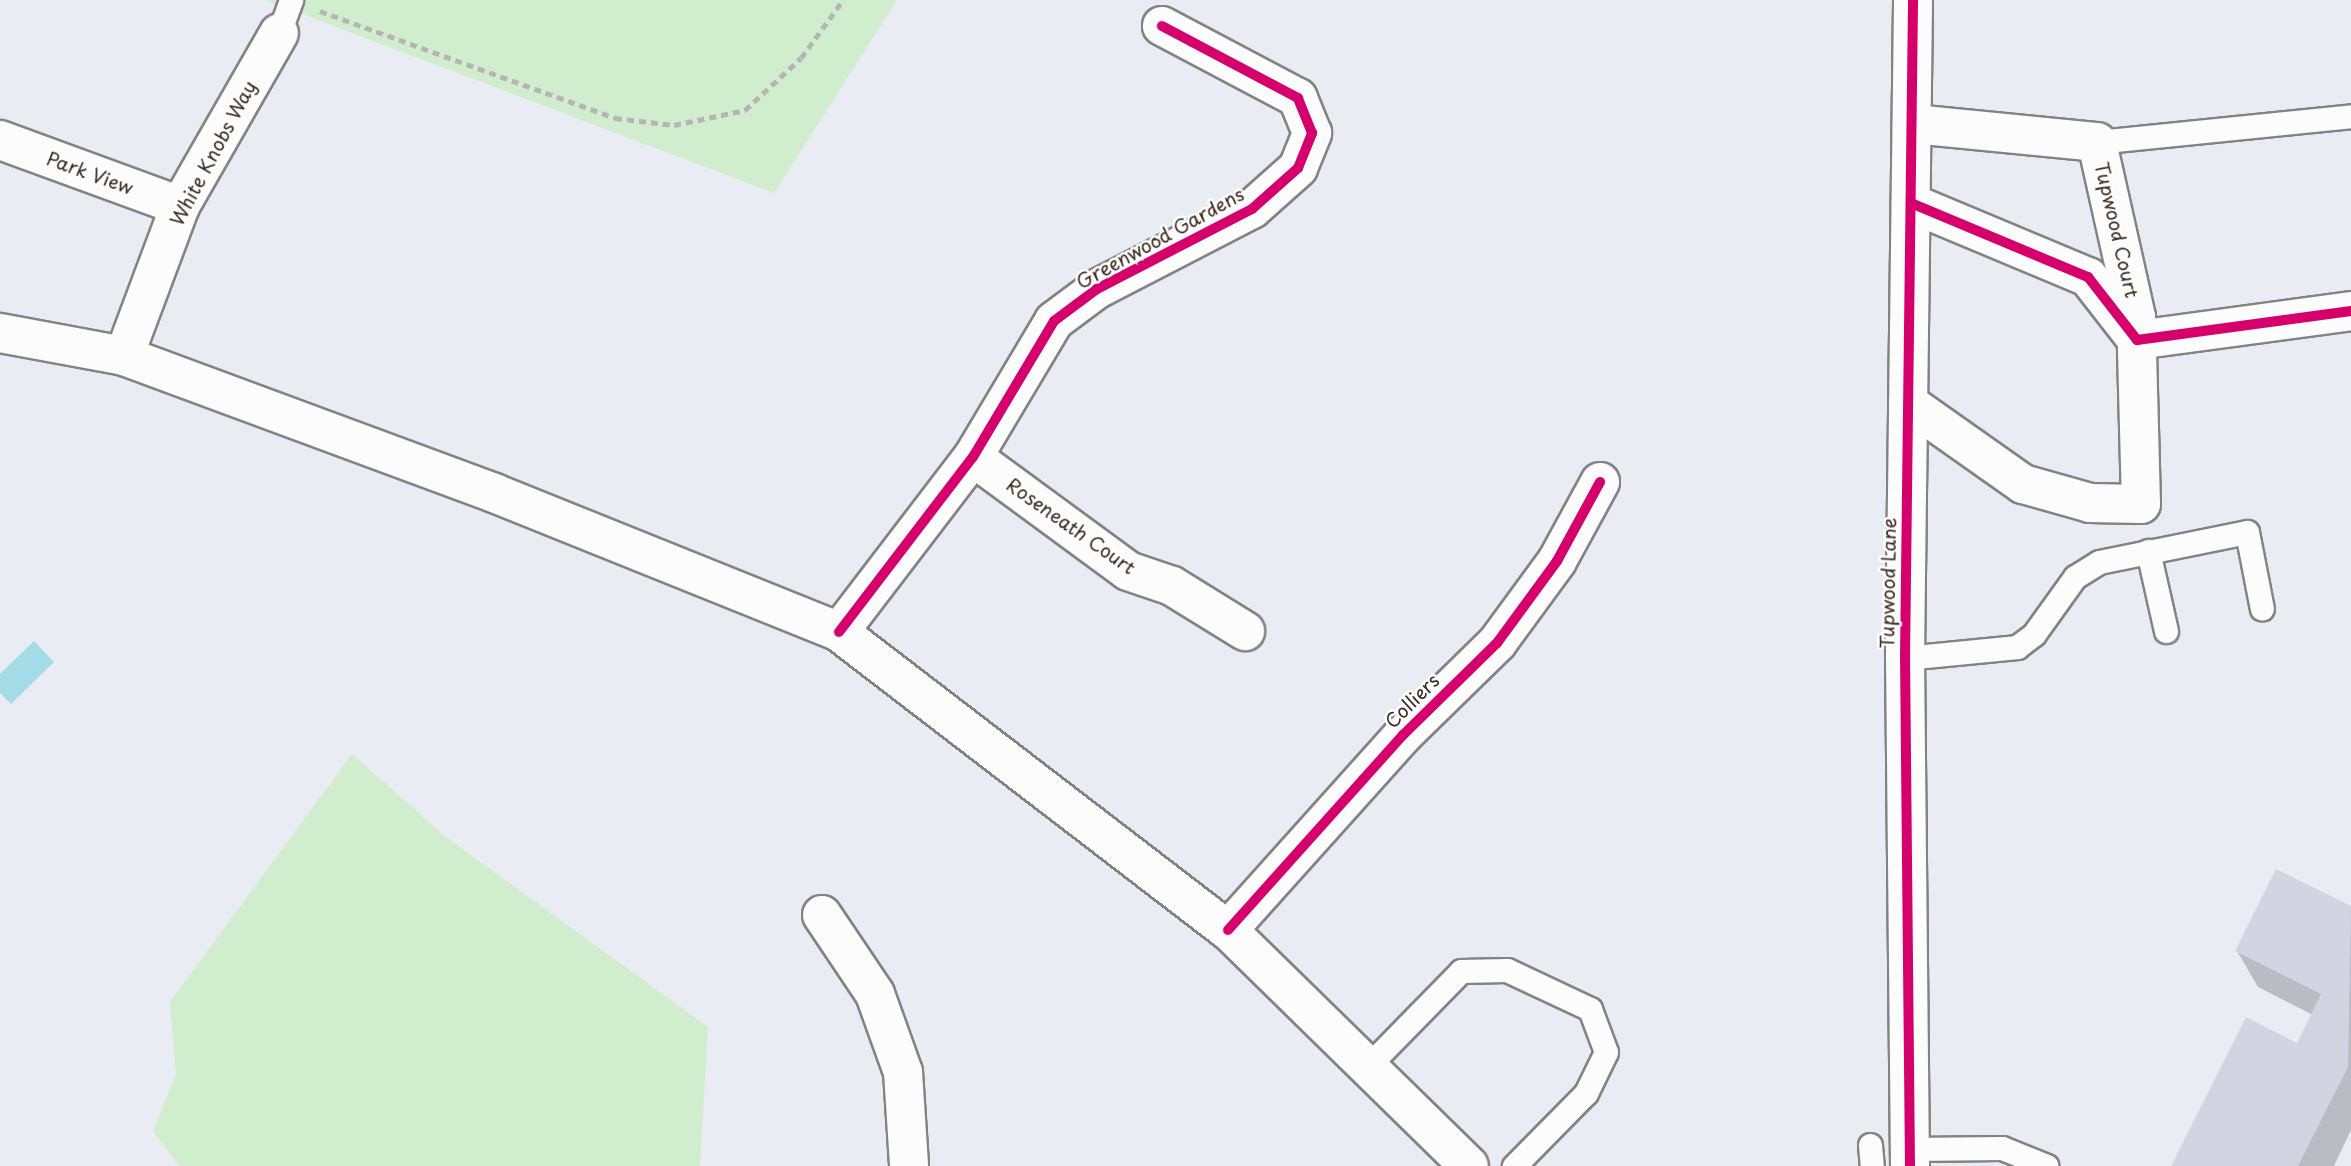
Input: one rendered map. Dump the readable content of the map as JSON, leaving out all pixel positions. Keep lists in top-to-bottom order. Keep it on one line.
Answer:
{"streets":{"street":["White Knobs Way","Park View","Tupwood Court","Greenwood Gardens","Roseneath Court","Tupwood Lane","Colliers"]},"crossings":[["White Knobs Way","Park View"],["Tupwood Court","Tupwood Lane"],["Greenwood Gardens","Roseneath Court"]]}
